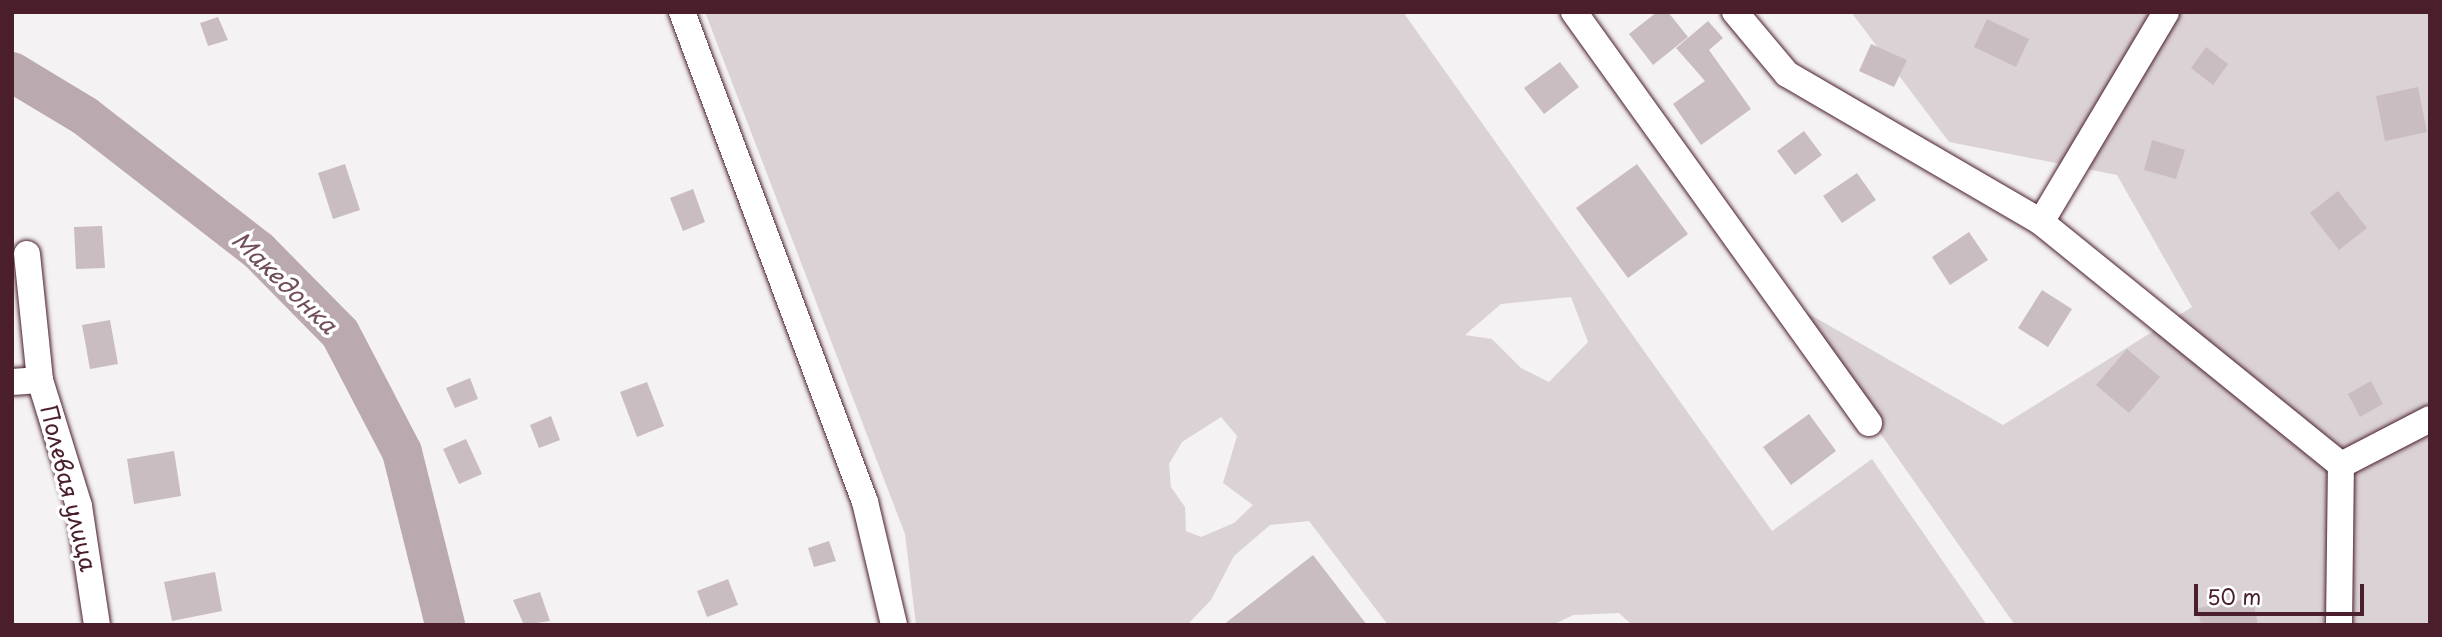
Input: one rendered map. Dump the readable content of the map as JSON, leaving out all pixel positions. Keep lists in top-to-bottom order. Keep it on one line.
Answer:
{"streets":{"street":["Полевая улица"]},"water":["Македонка"],"scale_bar":"50 m"}
